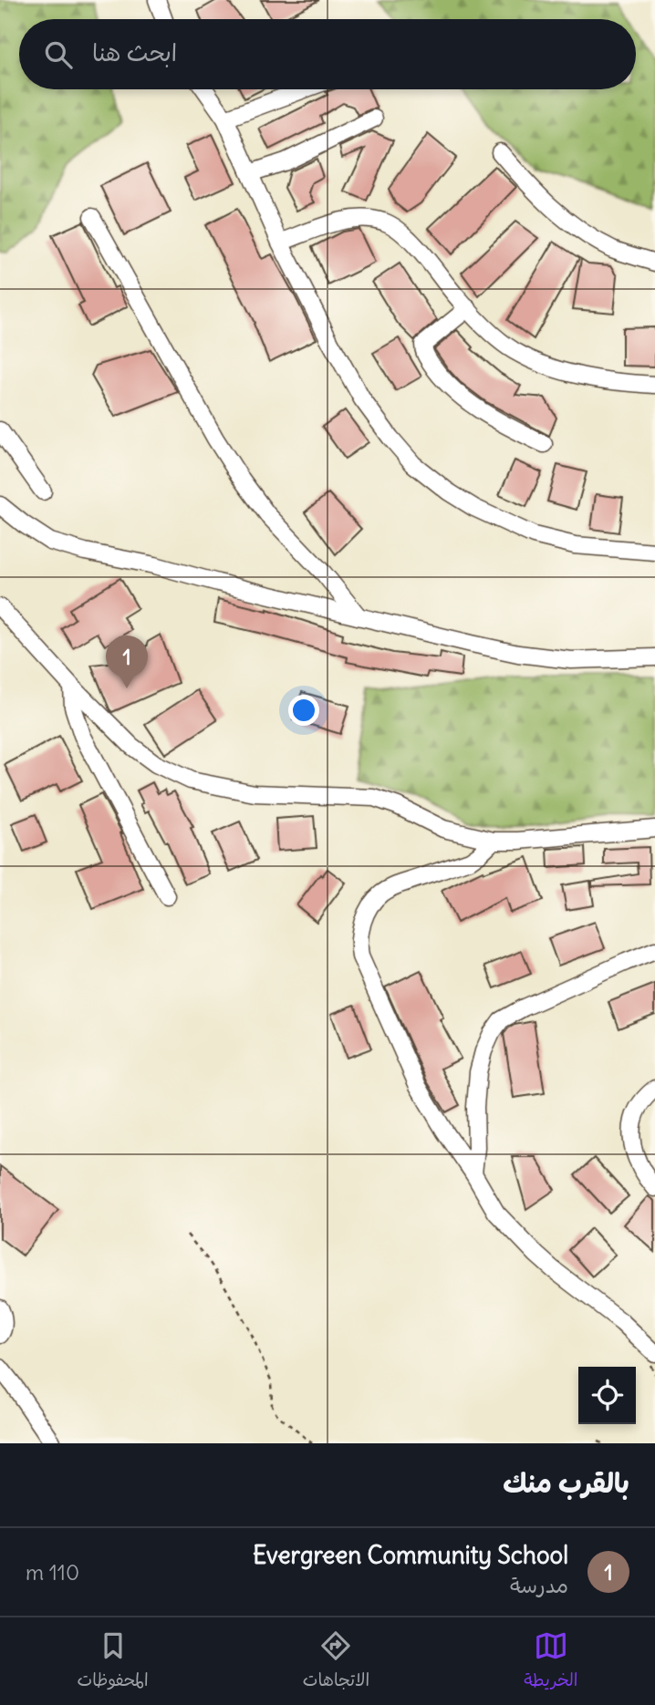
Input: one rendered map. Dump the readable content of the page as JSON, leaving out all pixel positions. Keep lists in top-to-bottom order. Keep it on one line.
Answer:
{"page":{"search":"ابحث هنا","pins":"1","heading":"بالقرب منك","list":[{"mark":"1","name":"Evergreen Community School","note":"مدرسة","value":"110 m"}],"nav":["الخريطة","الاتجاهات","المحفوظات"]}}
